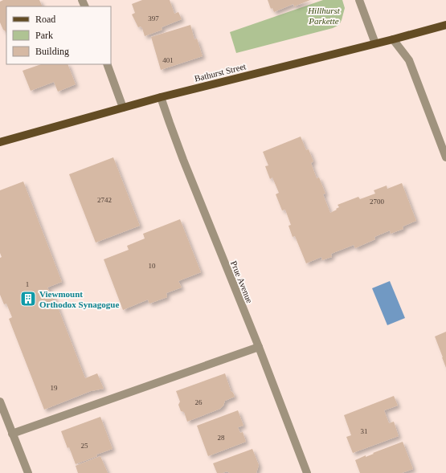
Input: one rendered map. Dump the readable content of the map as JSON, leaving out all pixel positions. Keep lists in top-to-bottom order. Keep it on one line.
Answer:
{"streets":{"main road":["Bathurst Street"],"street":["Prue Avenue"]},"crossings":[["Bathurst Street","Prue Avenue"]],"parks":["Hillhurst Parkette"],"places":{"building":["Viewmount Orthodox Synagogue"]},"house_numbers":["397","401","2742","2700","10","1","19","26","31","28","25"],"legend":["Road","Park","Building"]}
